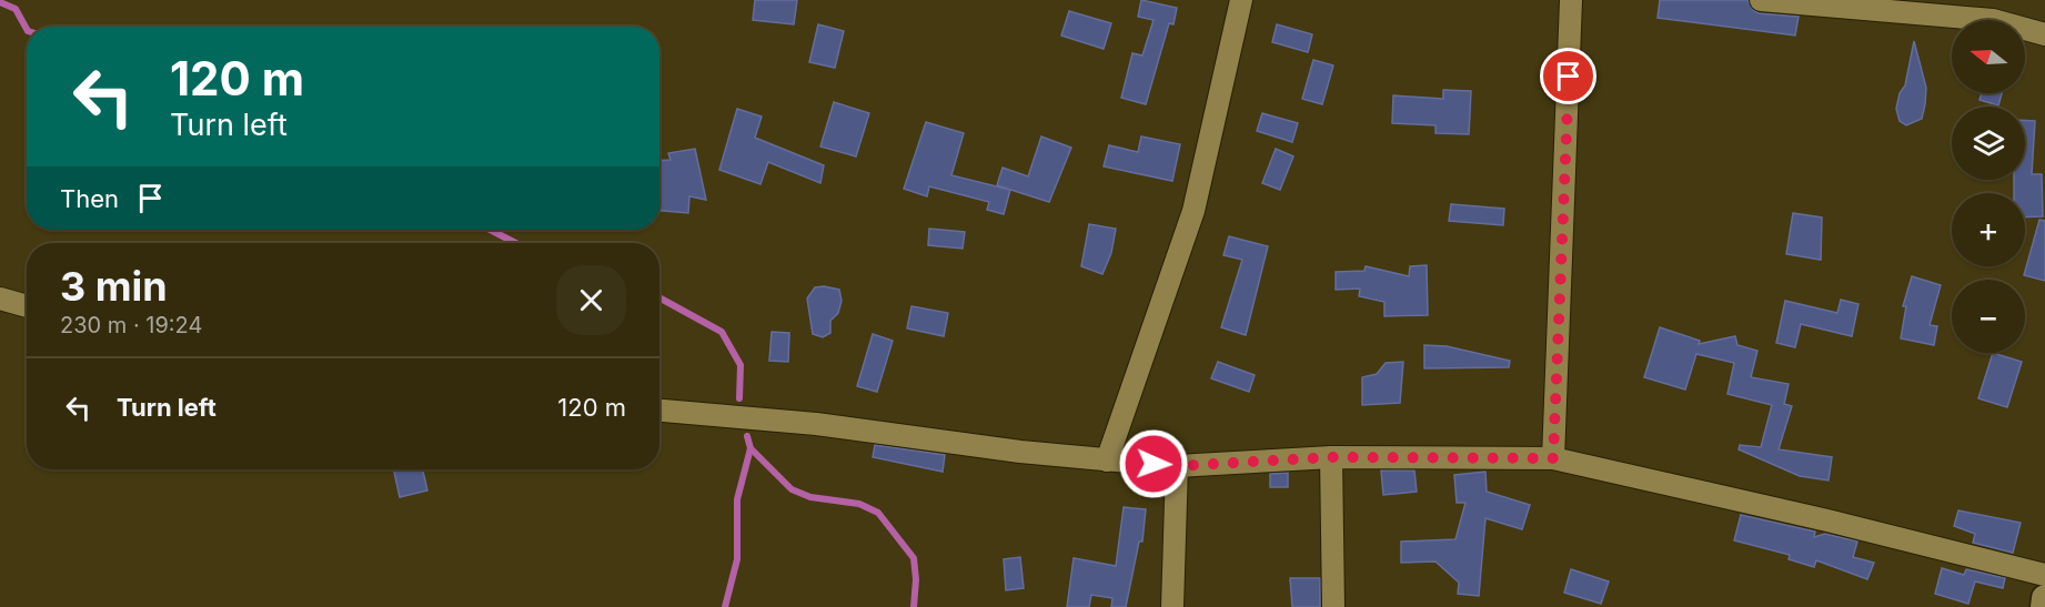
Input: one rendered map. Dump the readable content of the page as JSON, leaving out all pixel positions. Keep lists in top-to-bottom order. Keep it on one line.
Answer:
{"north":"left","page":{"map_buttons":["+","−"],"turn":["120 m","Turn left"],"then":"Then","heading":["3 min","230 m · 19:24"],"list":[{"name":"Turn left","value":"120 m"}]}}
